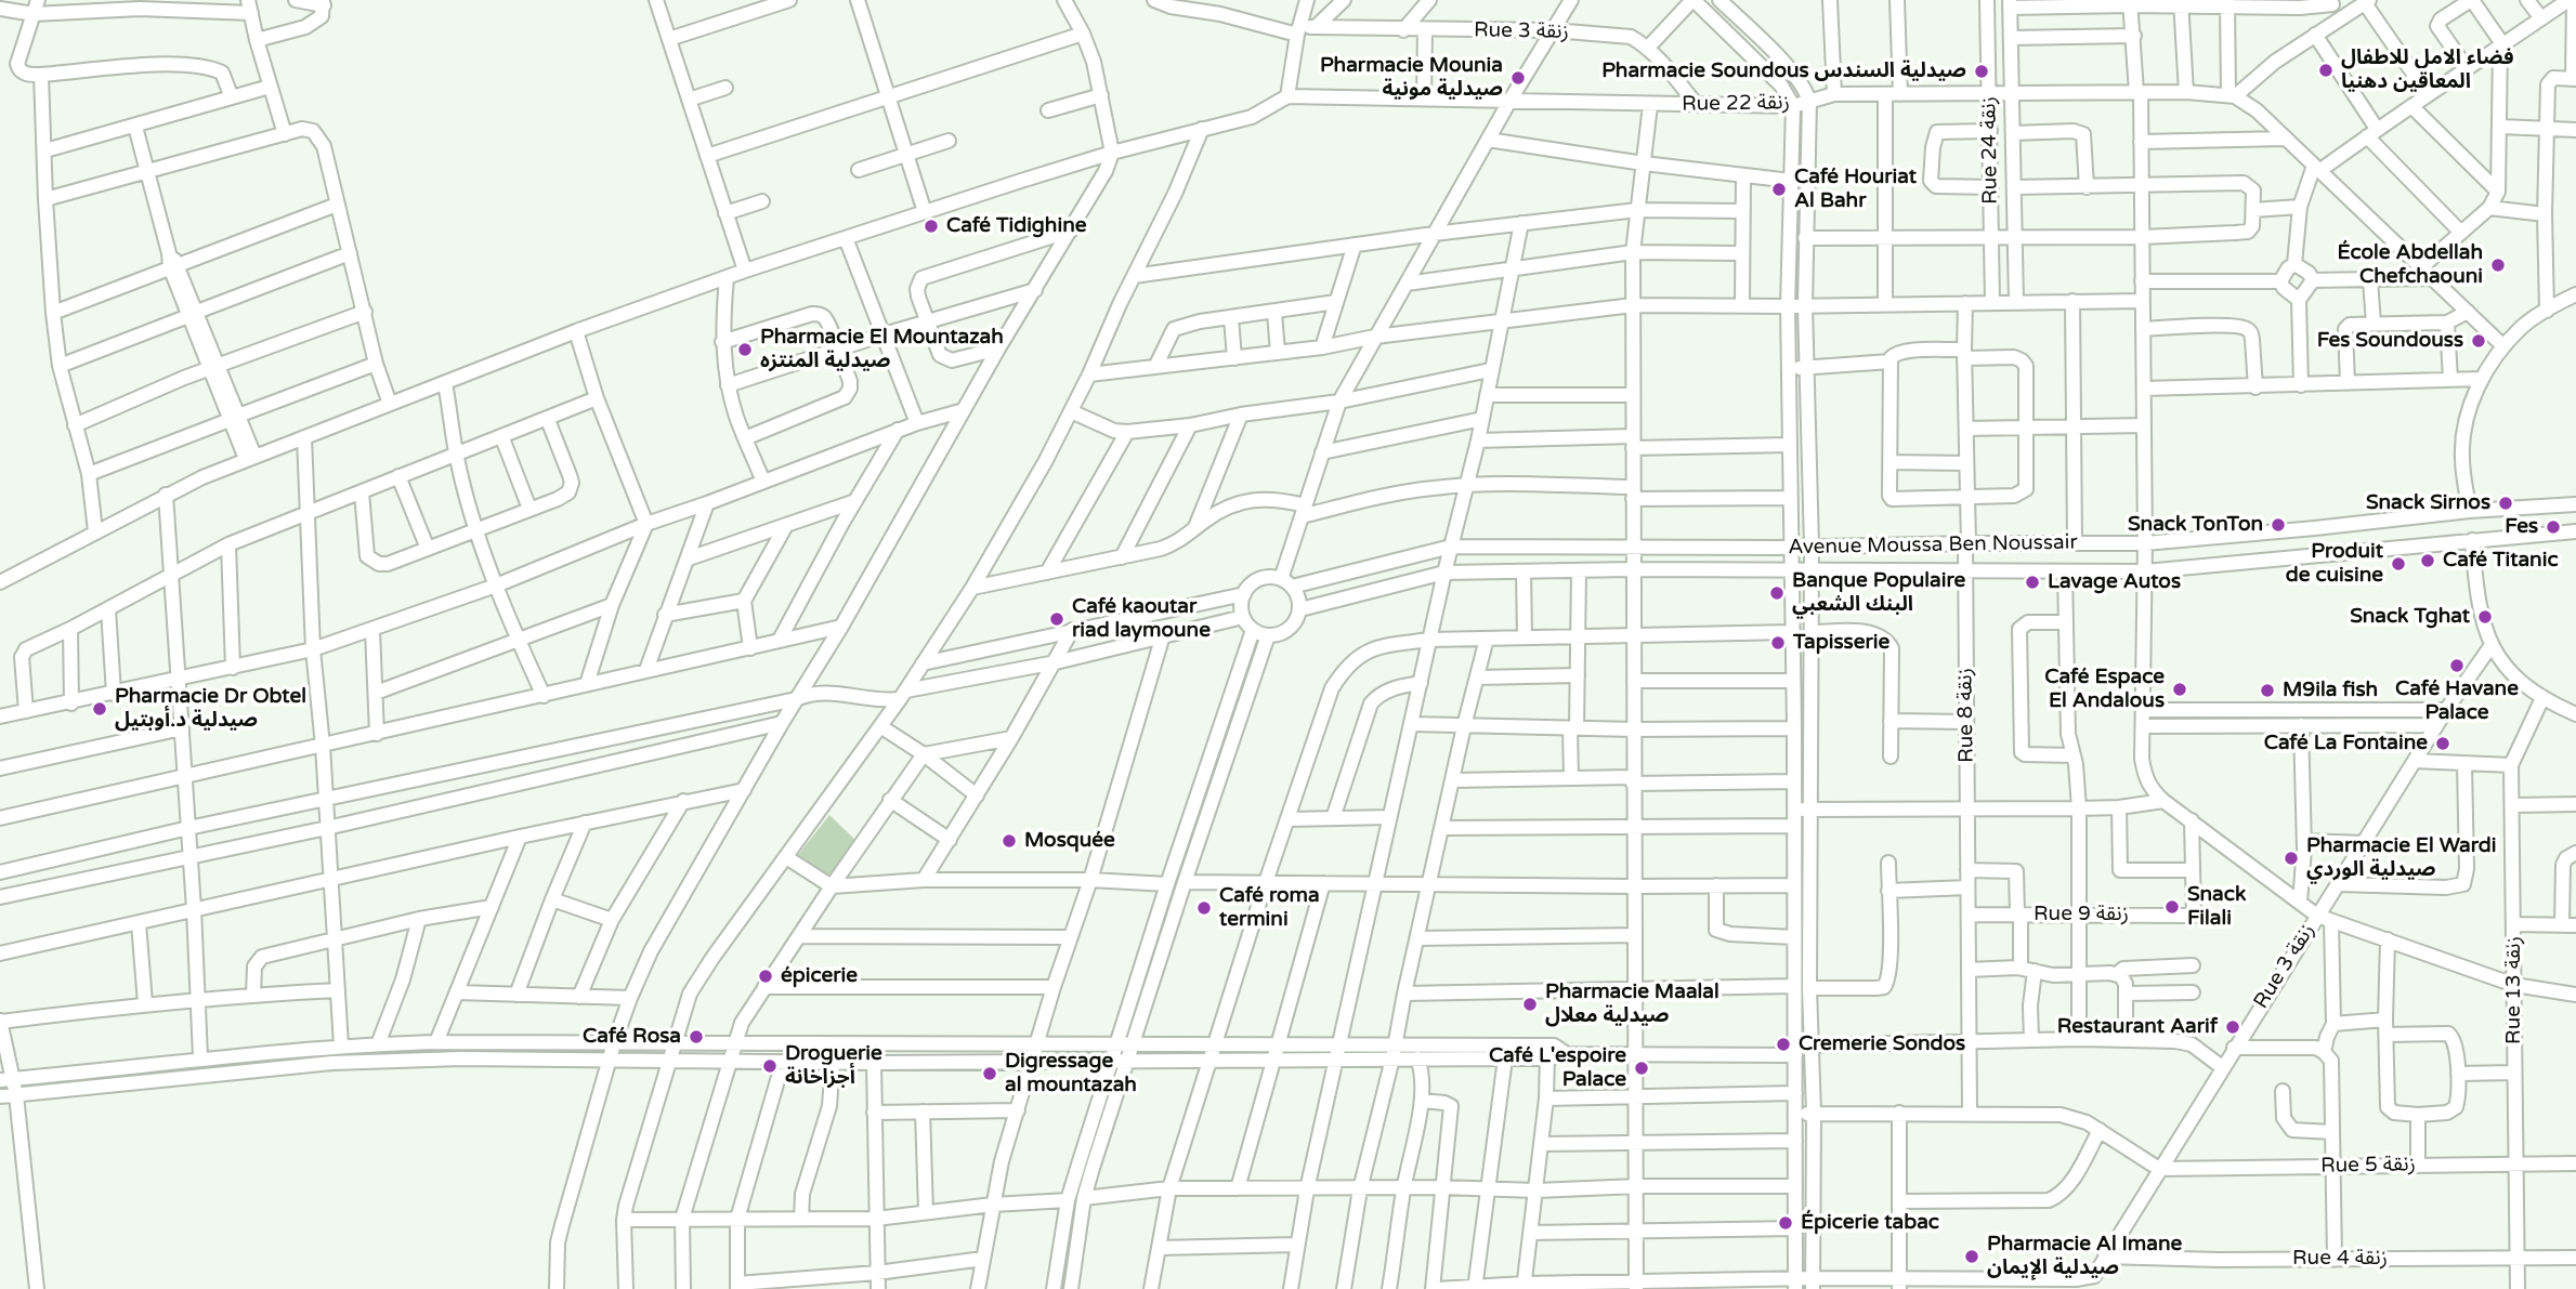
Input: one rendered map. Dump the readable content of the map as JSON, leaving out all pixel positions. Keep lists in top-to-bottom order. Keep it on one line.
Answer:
{"streets":{"street":["Rue 3 زنقة","Rue 22 زنقة","Rue 24 زنقة","Avenue Moussa Ben Noussair","Rue 8 زنقة","Rue 9 زنقة","Rue 13 زنقة","Rue 5 زنقة","Rue 4 زنقة"]},"crossings":[["Rue 3 زنقة","Rue 22 زنقة"],["Rue 3 زنقة","Rue 5 زنقة"],["Rue 3 زنقة","Rue 4 زنقة"],["Rue 22 زنقة","Rue 24 زنقة"],["Avenue Moussa Ben Noussair","Rue 8 زنقة"],["Rue 8 زنقة","Rue 9 زنقة"],["Rue 13 زنقة","Rue 5 زنقة"],["Rue 13 زنقة","Rue 4 زنقة"]],"places":["فضاء الامل للاطفال المعاقين دهنيا","Pharmacie Soundous صيدلية السندس","Pharmacie Mounia صيدلية مونية","Café Houriat Al Bahr","Café Tidighine","École Abdellah Chefchaouni","Fes Soundouss","Pharmacie El Mountazah صيدلية المنتزه","Snack Sirnos","Snack TonTon","Fes","Café Titanic","Produit de cuisine","Lavage Autos","Banque Populaire البنك الشعبي","Snack Tghat","Café kaoutar riad laymoune","Tapisserie","Café Havane Palace","Café Espace El Andalous","M9ila fish","Pharmacie Dr Obtel صيدلية د.أوبتيل","Café La Fontaine","Mosquée","Pharmacie El Wardi صيدلية الوردي","Snack Filali","Café roma termini","épicerie","Pharmacie Maalal صيدلية معلال","Restaurant Aarif","Café Rosa","Cremerie Sondos","Droguerie أجزاخانة","Café L'espoire Palace","Digressage al mountazah","Épicerie tabac","Pharmacie Al Imane صيدلية الإيمان"]}
